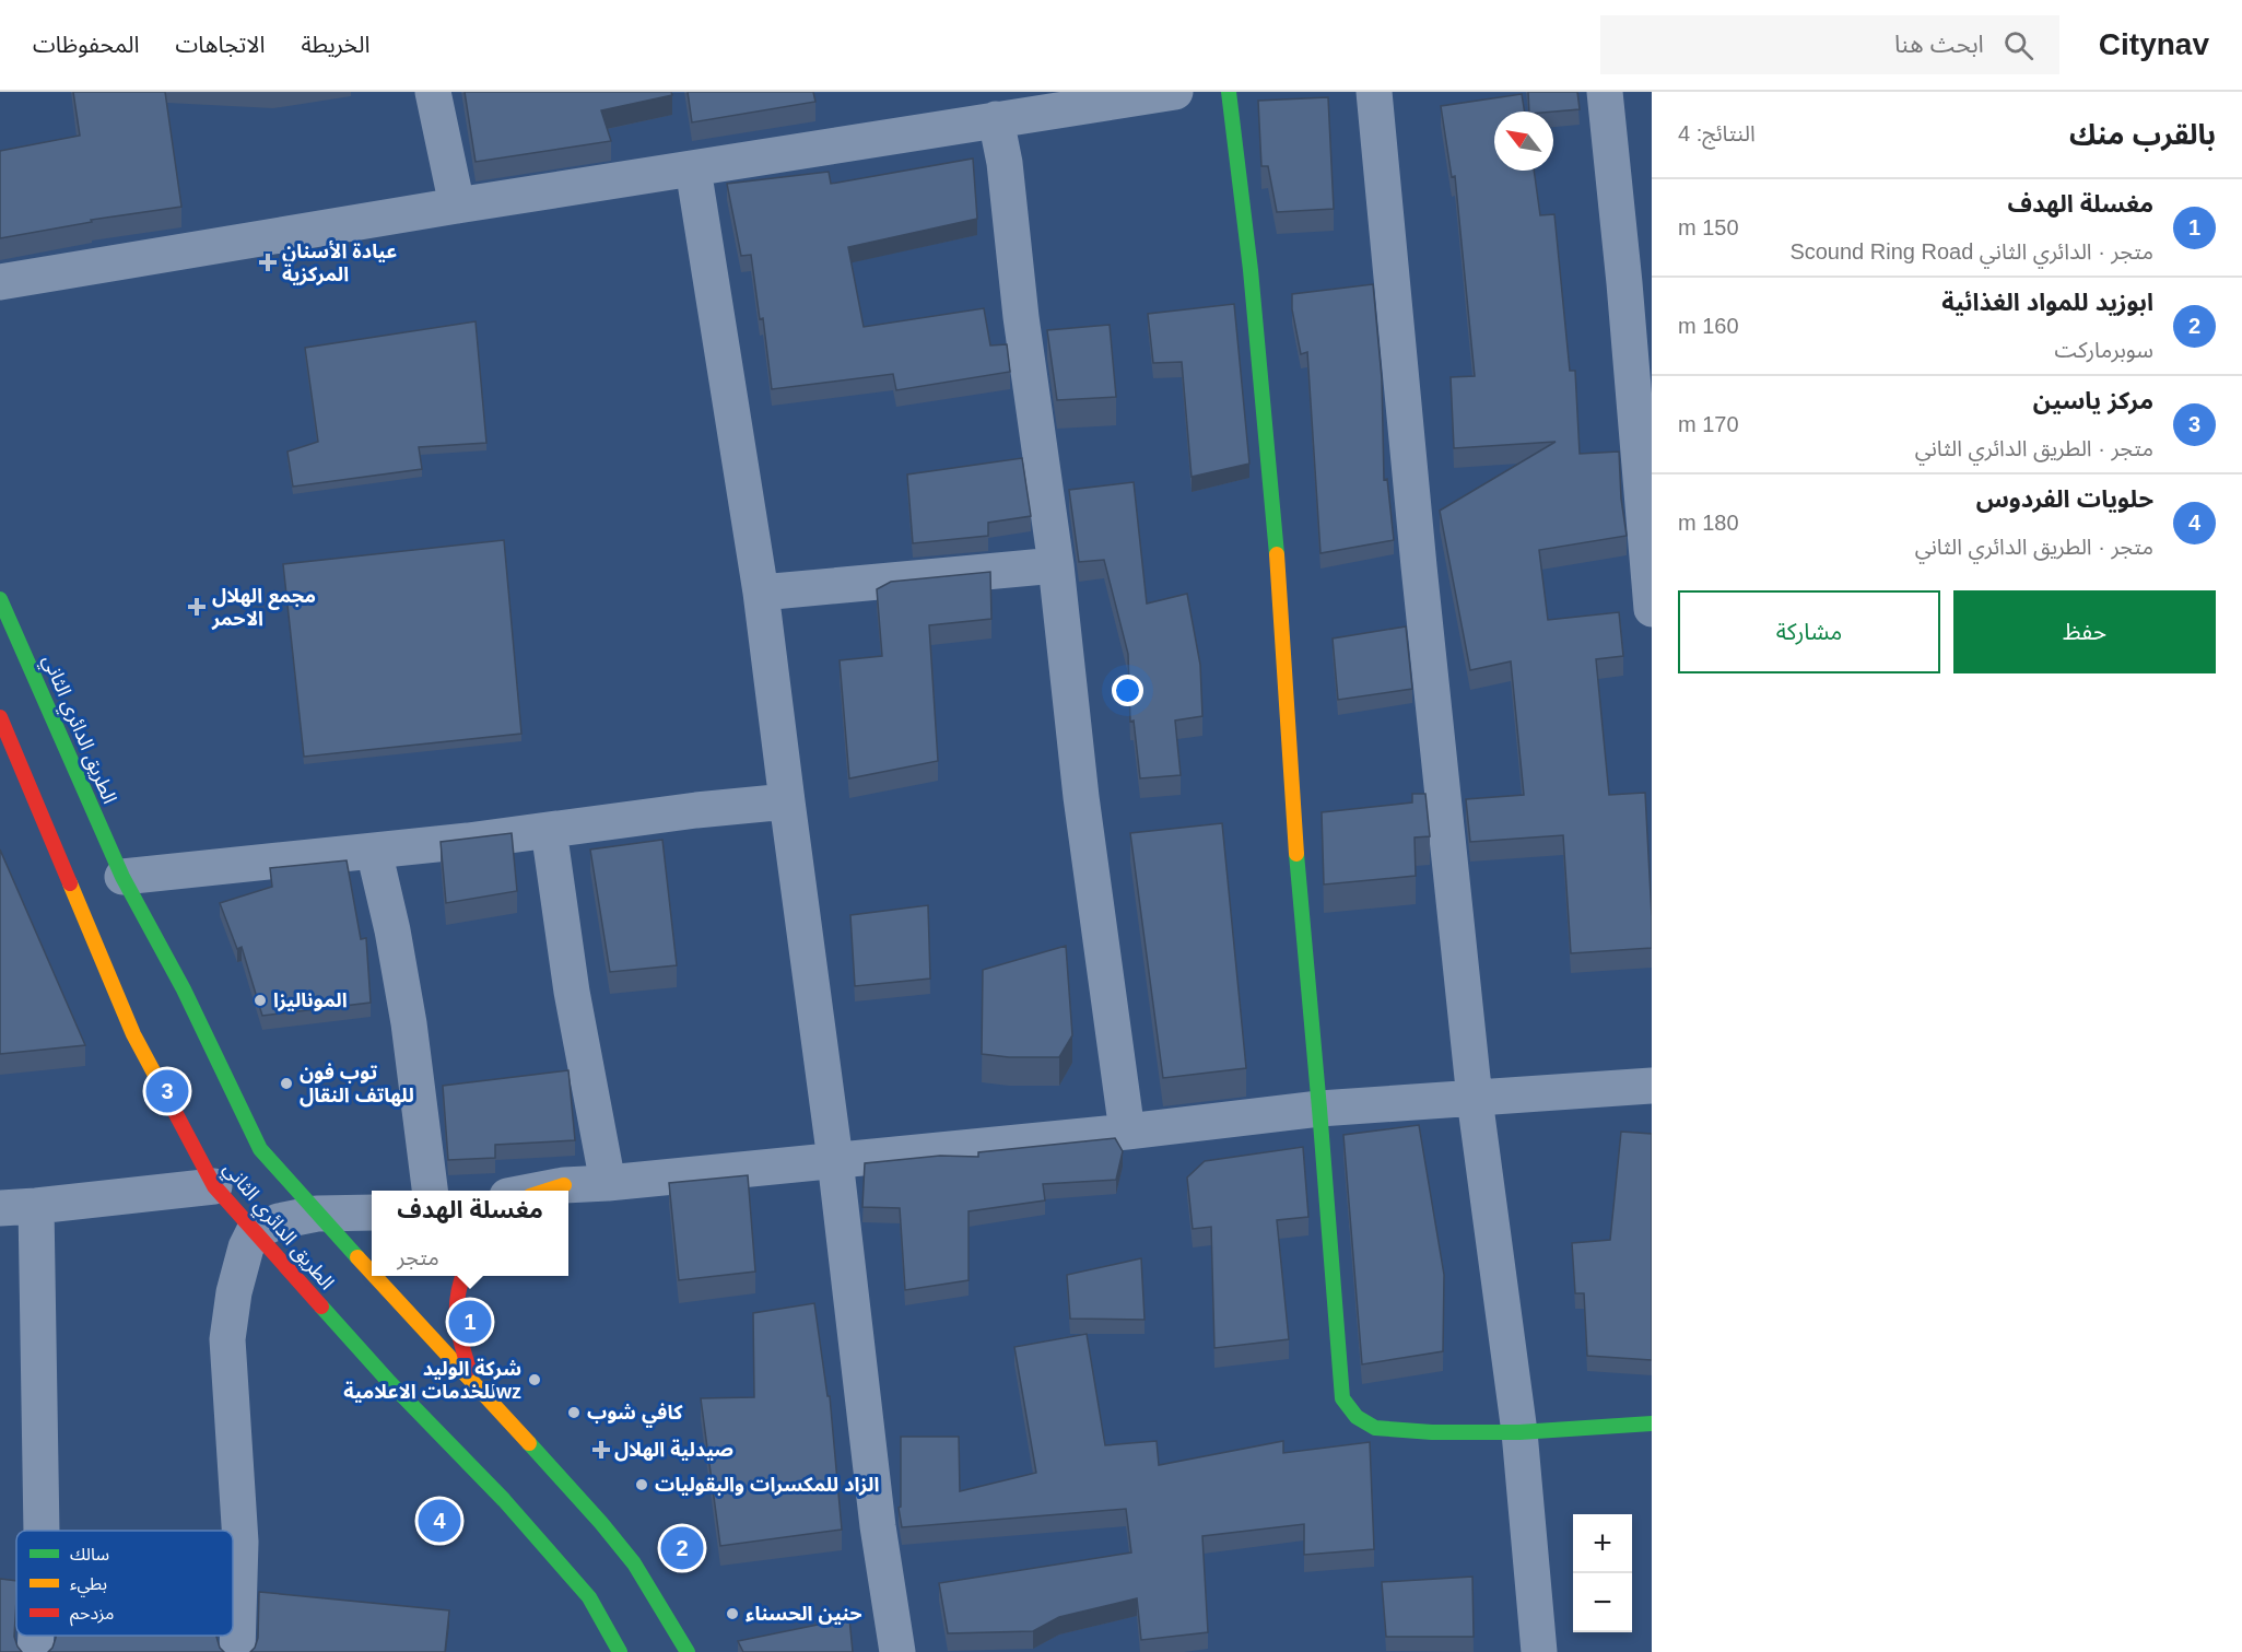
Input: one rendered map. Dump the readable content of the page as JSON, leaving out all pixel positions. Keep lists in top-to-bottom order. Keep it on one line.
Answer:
{"streets":{"main road":["الطريق الدائري الثاني"]},"places":{"health":["عيادة الأسنان المركزية","مجمع الهلال الاحمر","صيدلية الهلال"],"other":["الموناليزا","توب فون للهاتف النقال","شركة الوليد للخدمات الاعلاميةwz","كافي شوب","الزاد للمكسرات والبقوليات","حنين الحسناء"]},"legend":["سالك","بطيء","مزدحم"],"north":"top left","page":{"header":"Citynav","search":"ابحث هنا","nav":["الخريطة","الاتجاهات","المحفوظات"],"heading":["بالقرب منك","النتائج: 4"],"list":[{"mark":"1","name":"مغسلة الهدف","note":"متجر · الدائري الثاني Scound Ring Road","value":"150 m"},{"mark":"2","name":"ابوزيد للمواد الغذائية","note":"سوبرماركت","value":"160 m"},{"mark":"3","name":"مركز ياسين","note":"متجر · الطريق الدائري الثاني","value":"170 m"},{"mark":"4","name":"حلويات الفردوس","note":"متجر · الطريق الدائري الثاني","value":"180 m"}],"buttons":["حفظ","مشاركة"],"pins":["3","1","4","2"],"popup":["مغسلة الهدف","متجر"],"map_buttons":["+","−"]}}
